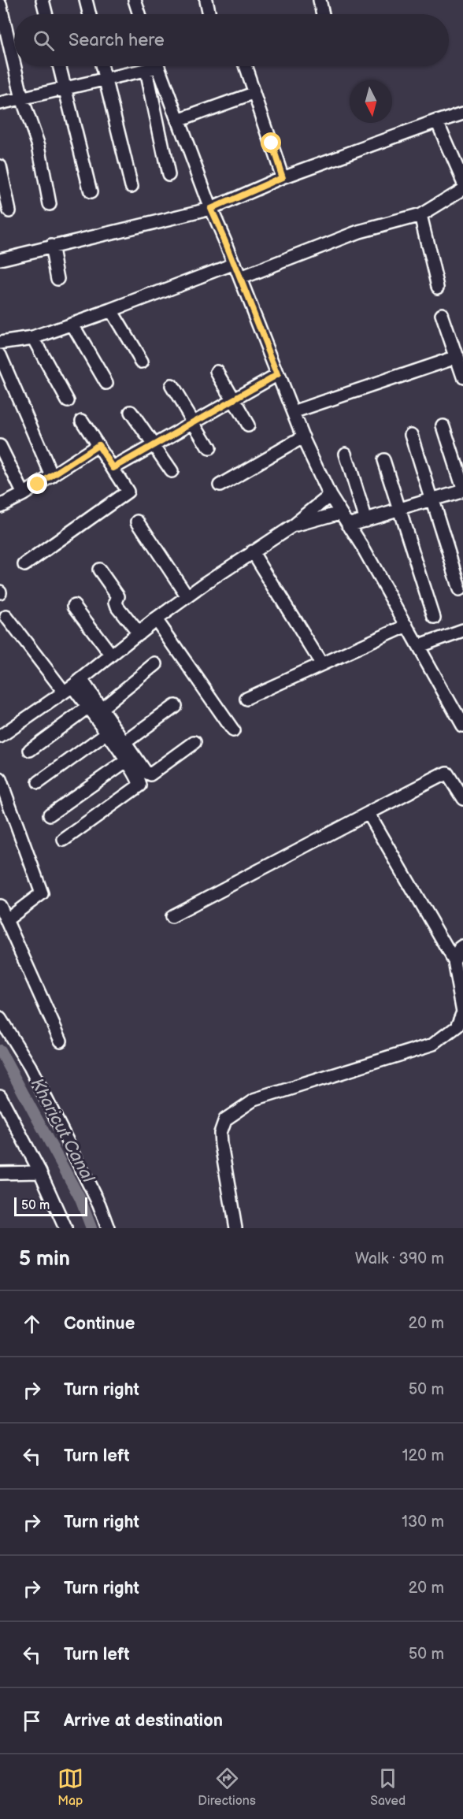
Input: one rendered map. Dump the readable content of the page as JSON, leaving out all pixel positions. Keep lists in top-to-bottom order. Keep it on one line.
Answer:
{"water":["Kharicut Canal"],"scale_bar":"50 m","north":"bottom","page":{"search":"Search here","scale":"50 m","heading":["5 min","Walk · 390 m"],"list":[["Continue","20 m"],["Turn right","50 m"],["Turn left","120 m"],["Turn right","130 m"],["Turn right","20 m"],["Turn left","50 m"],"Arrive at destination"],"nav":["Map","Directions","Saved"]}}
